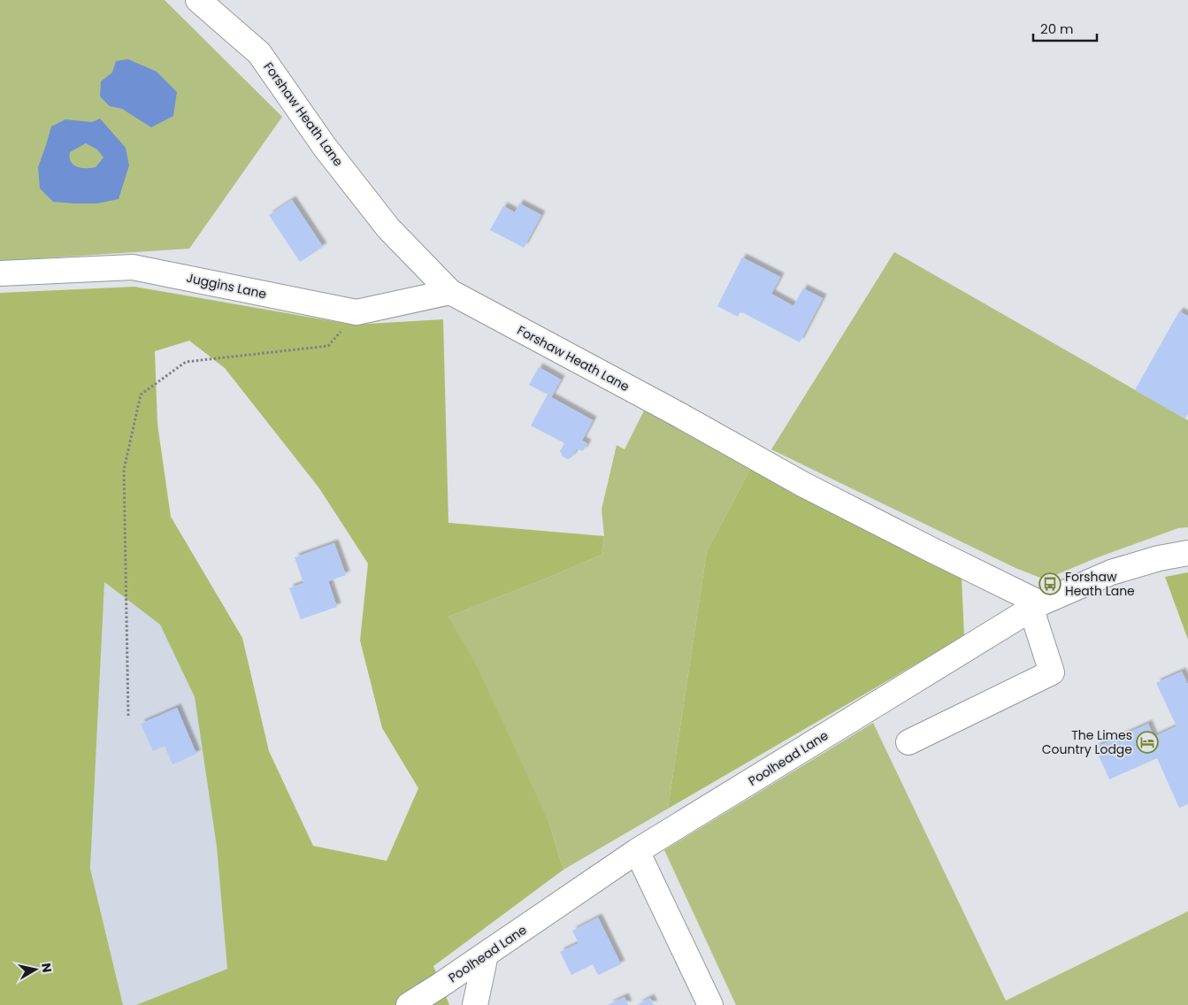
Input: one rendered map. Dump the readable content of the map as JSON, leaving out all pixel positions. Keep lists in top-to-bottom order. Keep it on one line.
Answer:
{"streets":{"street":["Forshaw Heath Lane","Juggins Lane","Poolhead Lane"]},"crossings":[["Forshaw Heath Lane","Juggins Lane"],["Forshaw Heath Lane","Poolhead Lane"]],"places":{"bus stop":["Forshaw Heath Lane"],"hotel":["The Limes Country Lodge"]},"scale_bar":"20 m","north":"right"}
